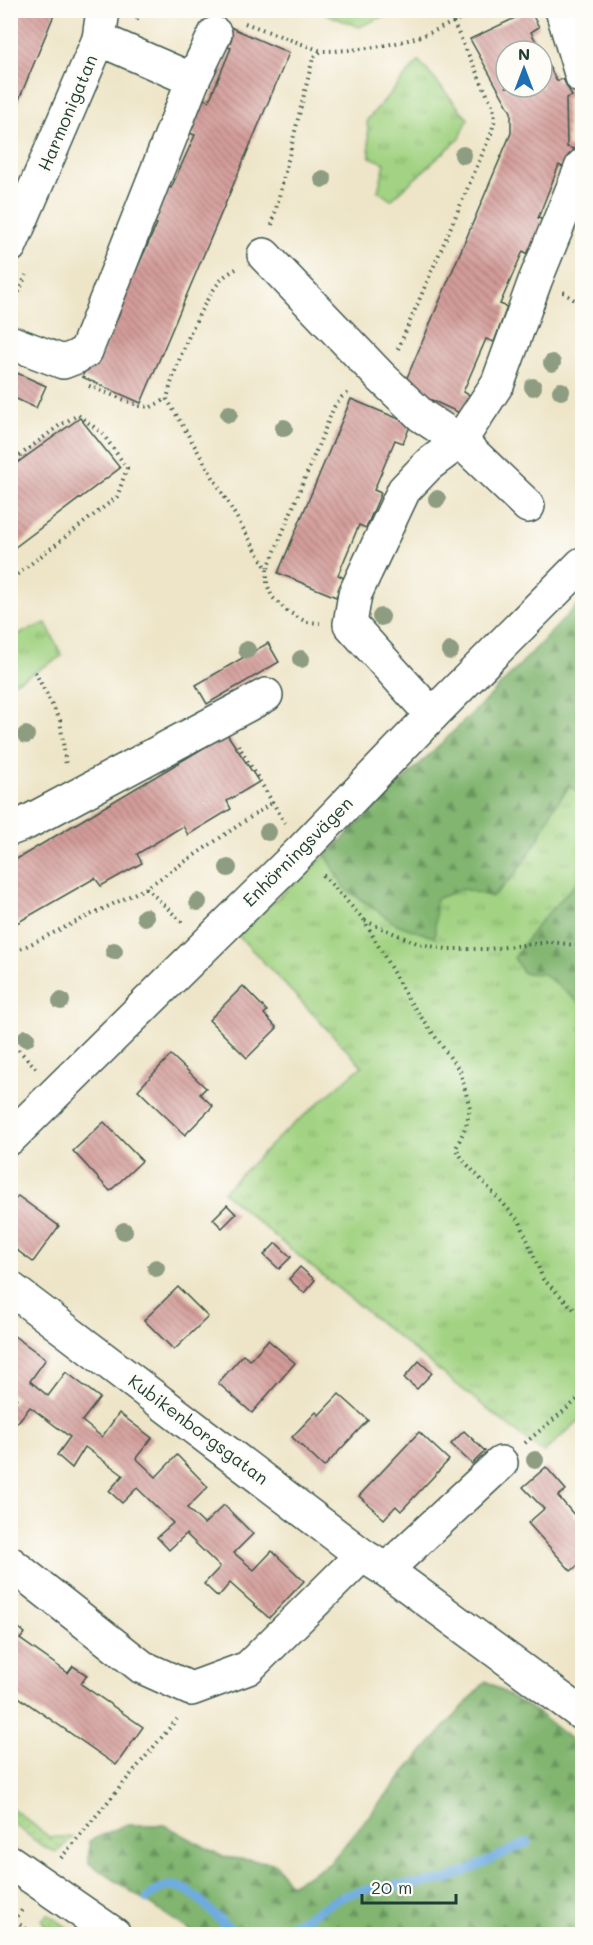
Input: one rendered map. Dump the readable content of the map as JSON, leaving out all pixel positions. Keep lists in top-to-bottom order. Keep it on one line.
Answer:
{"streets":{"street":["Harmonigatan","Enhörningsvägen","Kubikenborgsgatan"]},"scale_bar":"20 m","north":"top"}
